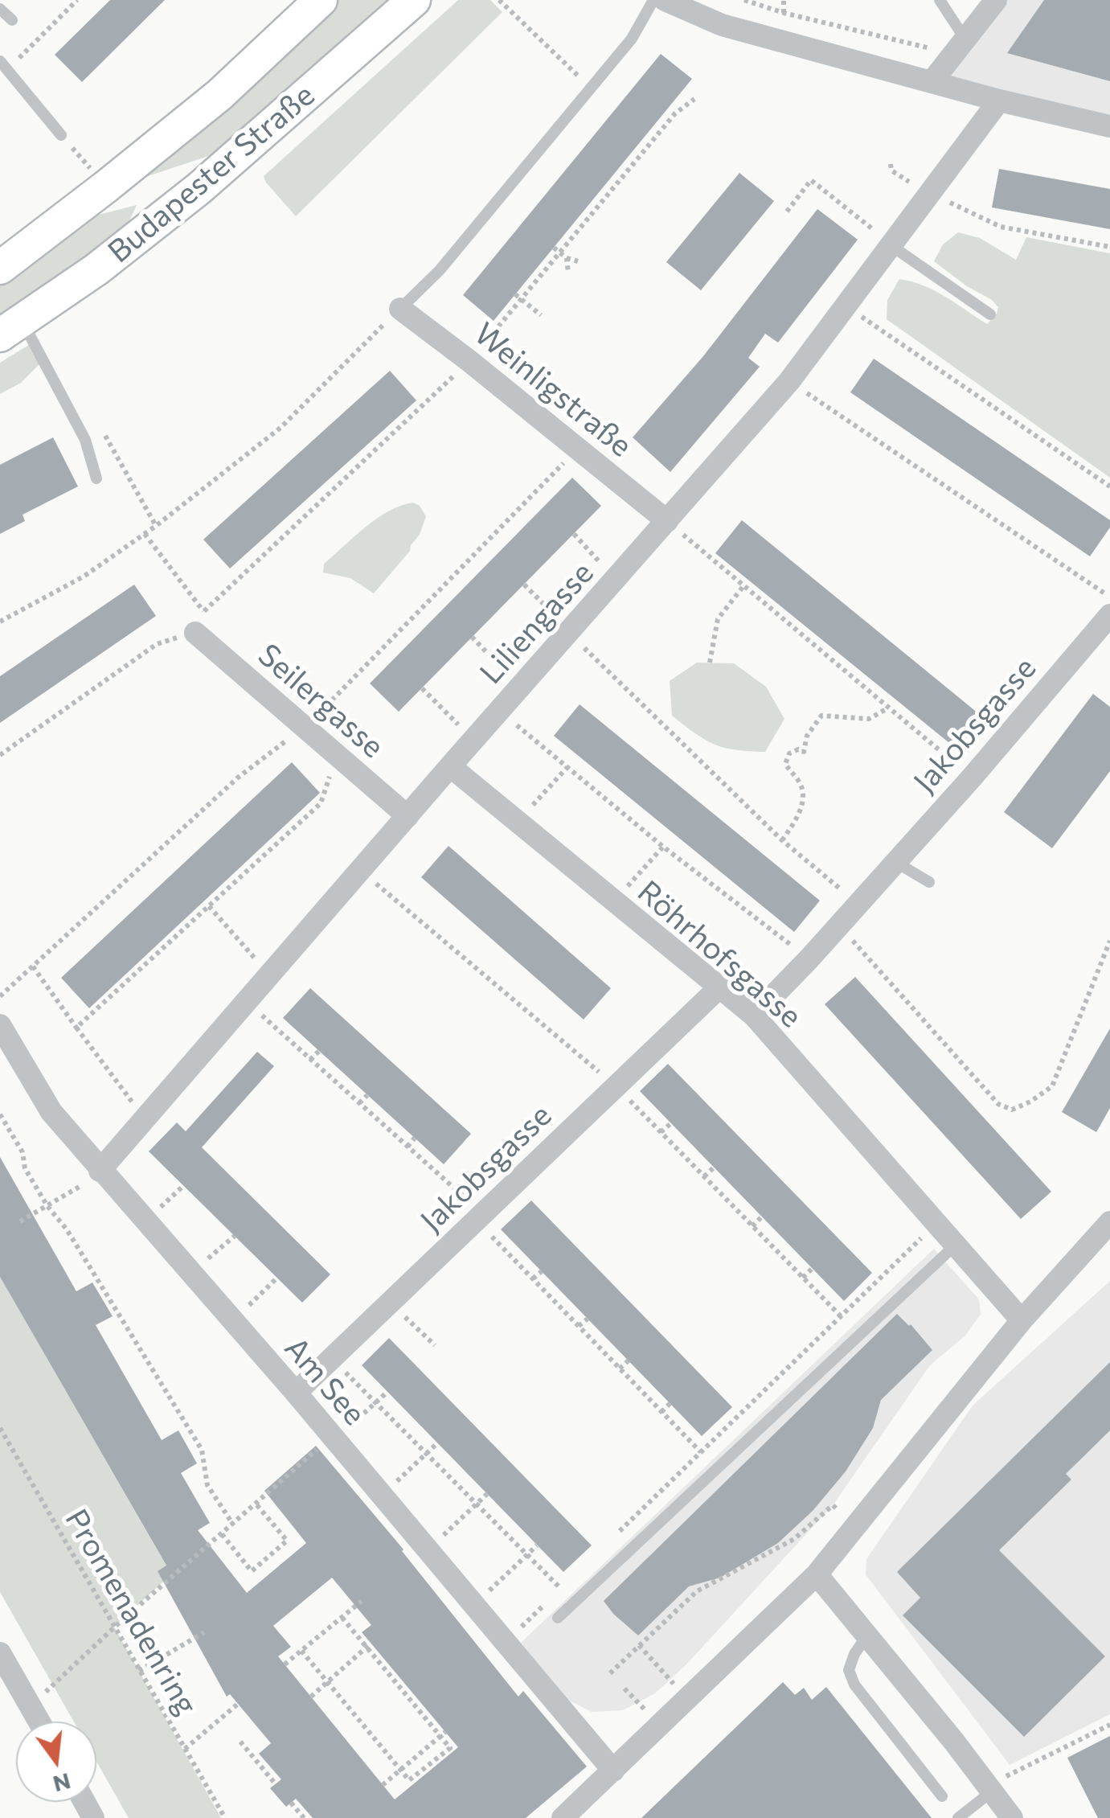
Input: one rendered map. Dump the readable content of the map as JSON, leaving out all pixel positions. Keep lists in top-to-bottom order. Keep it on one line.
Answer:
{"streets":{"main road":["Budapester Straße"],"street":["Weinligstraße","Liliengasse","Seilergasse","Jakobsgasse","Röhrhofsgasse","Am See"],"path":["Promenadenring"]},"crossings":[["Weinligstraße","Liliengasse"],["Liliengasse","Seilergasse"],["Liliengasse","Röhrhofsgasse"],["Liliengasse","Am See"],["Jakobsgasse","Röhrhofsgasse"],["Jakobsgasse","Am See"]],"north":"bottom"}
